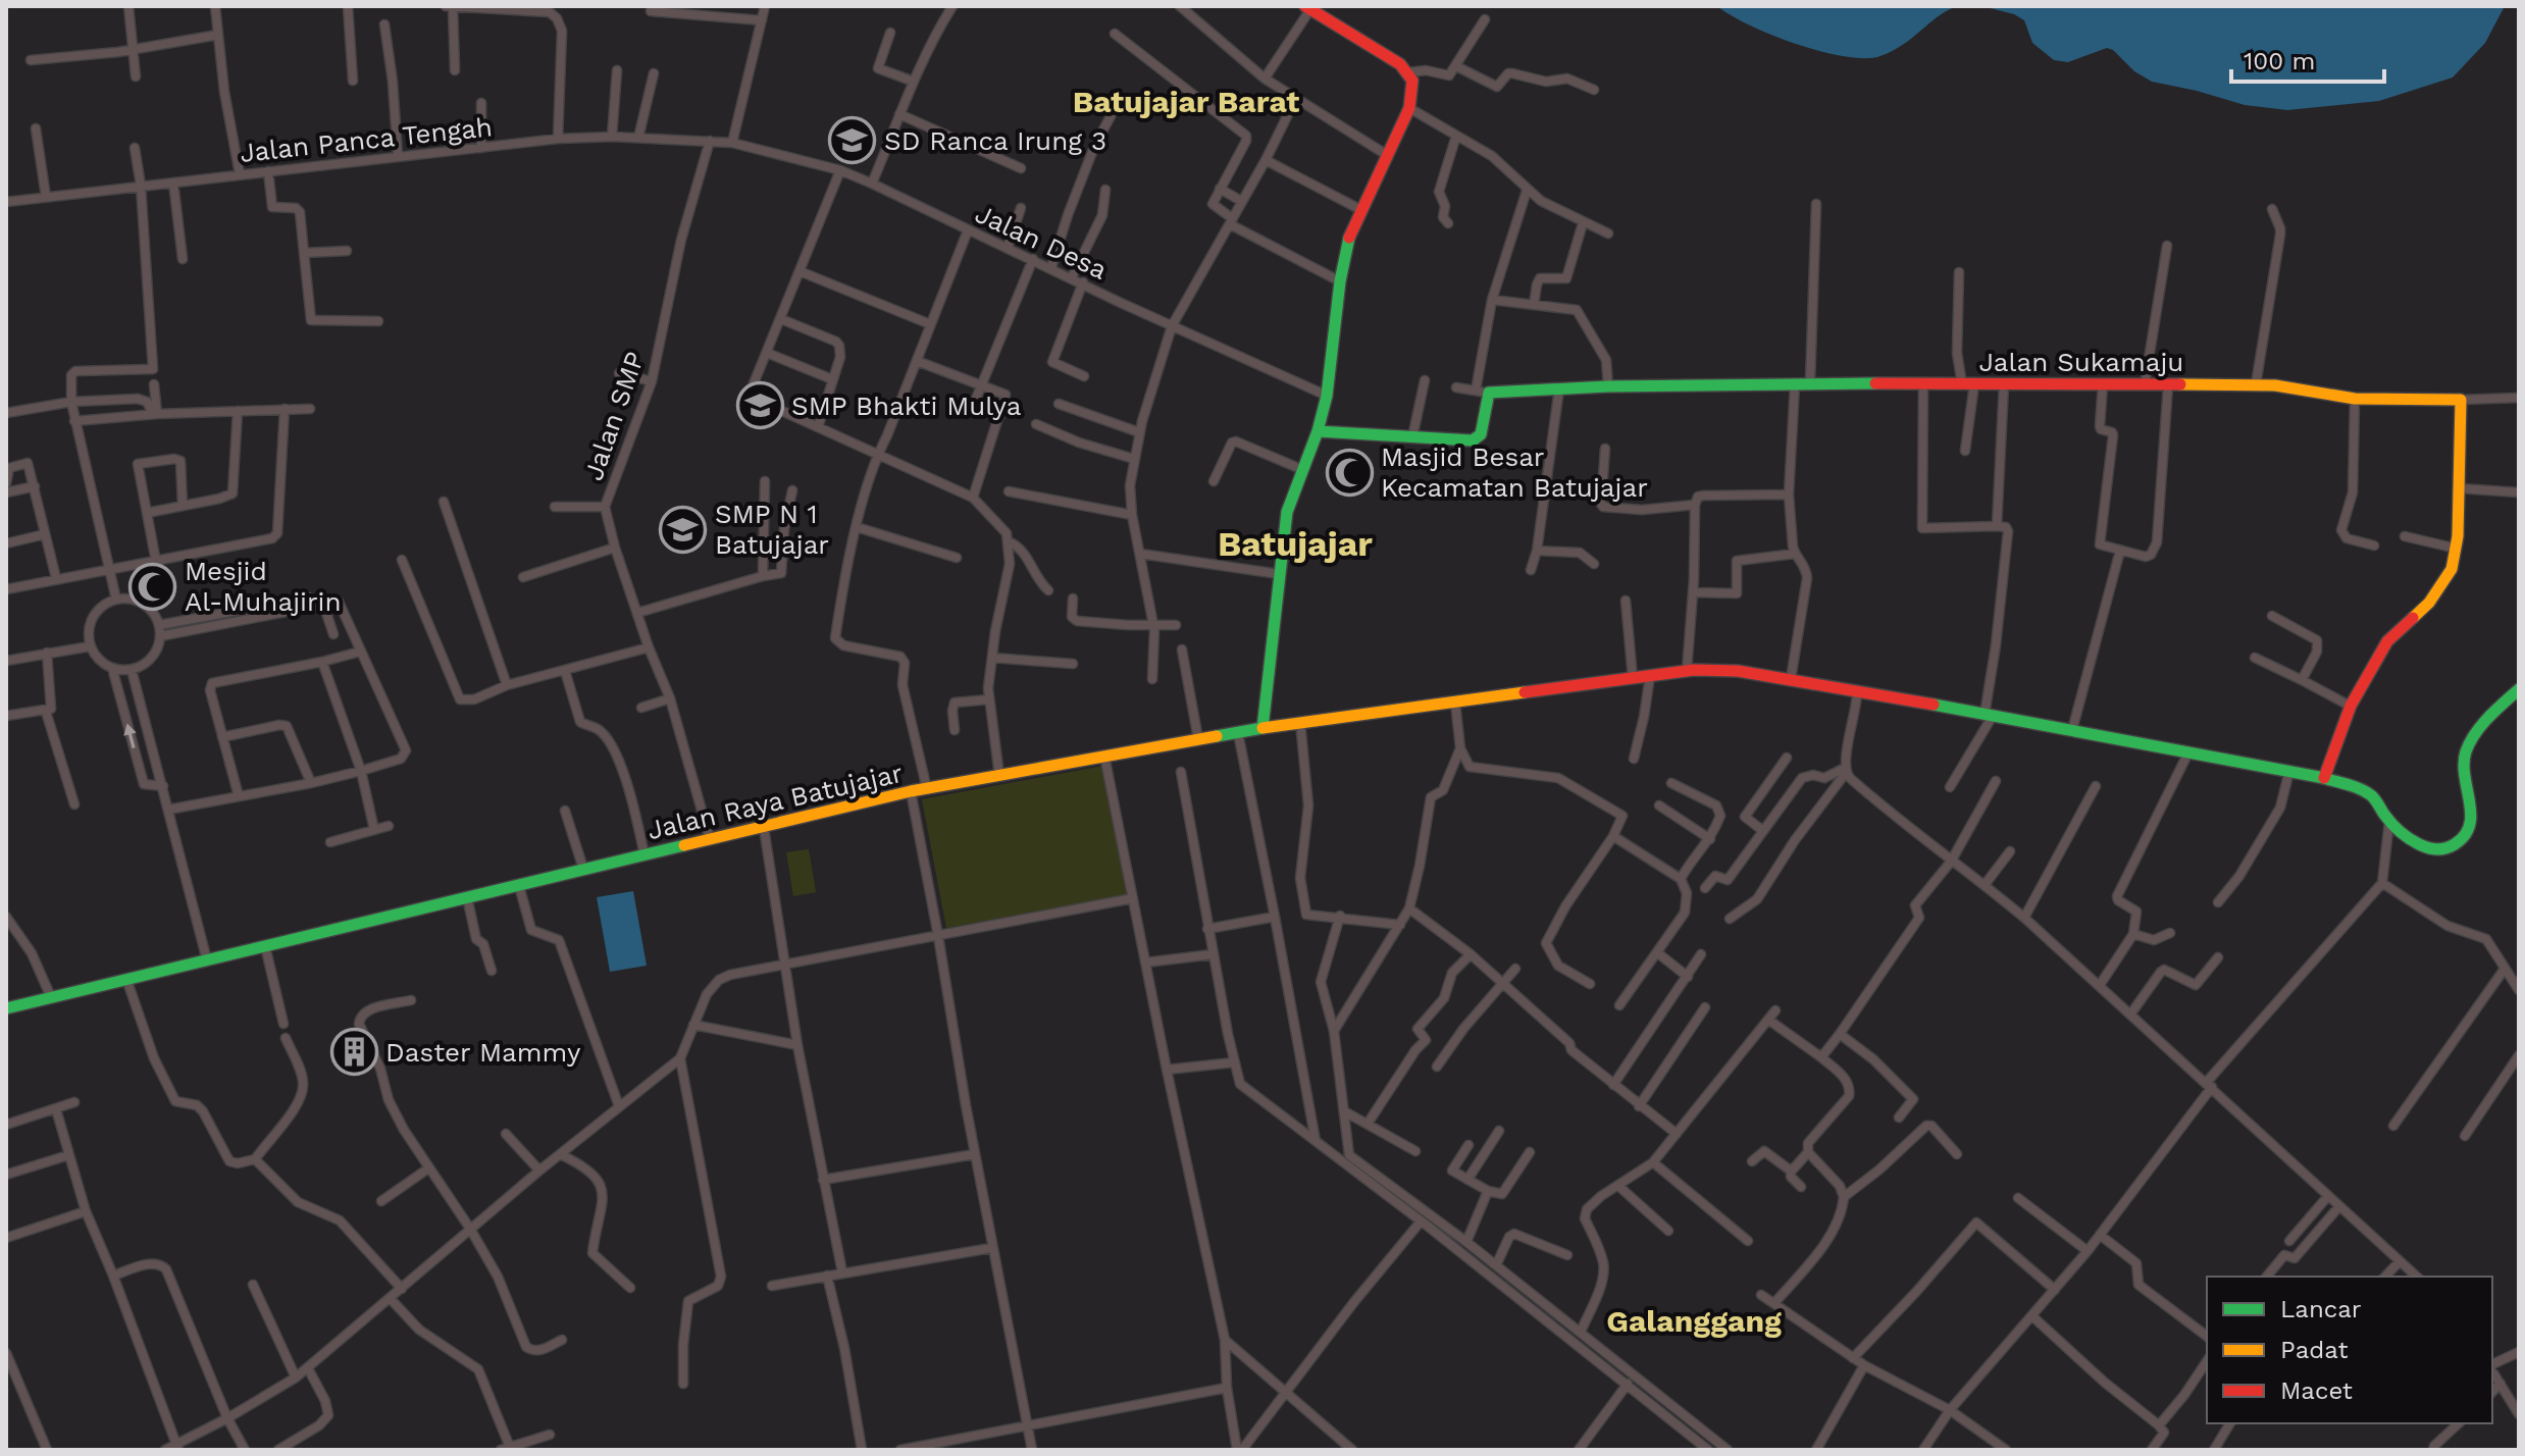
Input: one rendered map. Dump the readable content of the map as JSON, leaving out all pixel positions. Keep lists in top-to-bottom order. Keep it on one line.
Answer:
{"streets":{"main road":["Jalan Sukamaju","Jalan Raya Batujajar"],"street":["Jalan Panca Tengah","Jalan Desa","Jalan SMP"]},"crossings":[["Jalan Panca Tengah","Jalan Desa"],["Jalan Panca Tengah","Jalan SMP"],["Jalan SMP","Jalan Raya Batujajar"]],"districts":["Batujajar Barat","Batujajar","Galanggang"],"places":{"school or university":["SD Ranca Irung 3","SMP Bhakti Mulya","SMP N 1 Batujajar"],"mosque":["Masjid Besar Kecamatan Batujajar","Mesjid Al-Muhajirin"],"building":["Daster Mammy"]},"legend":["Lancar","Padat","Macet"],"scale_bar":"100 m"}
